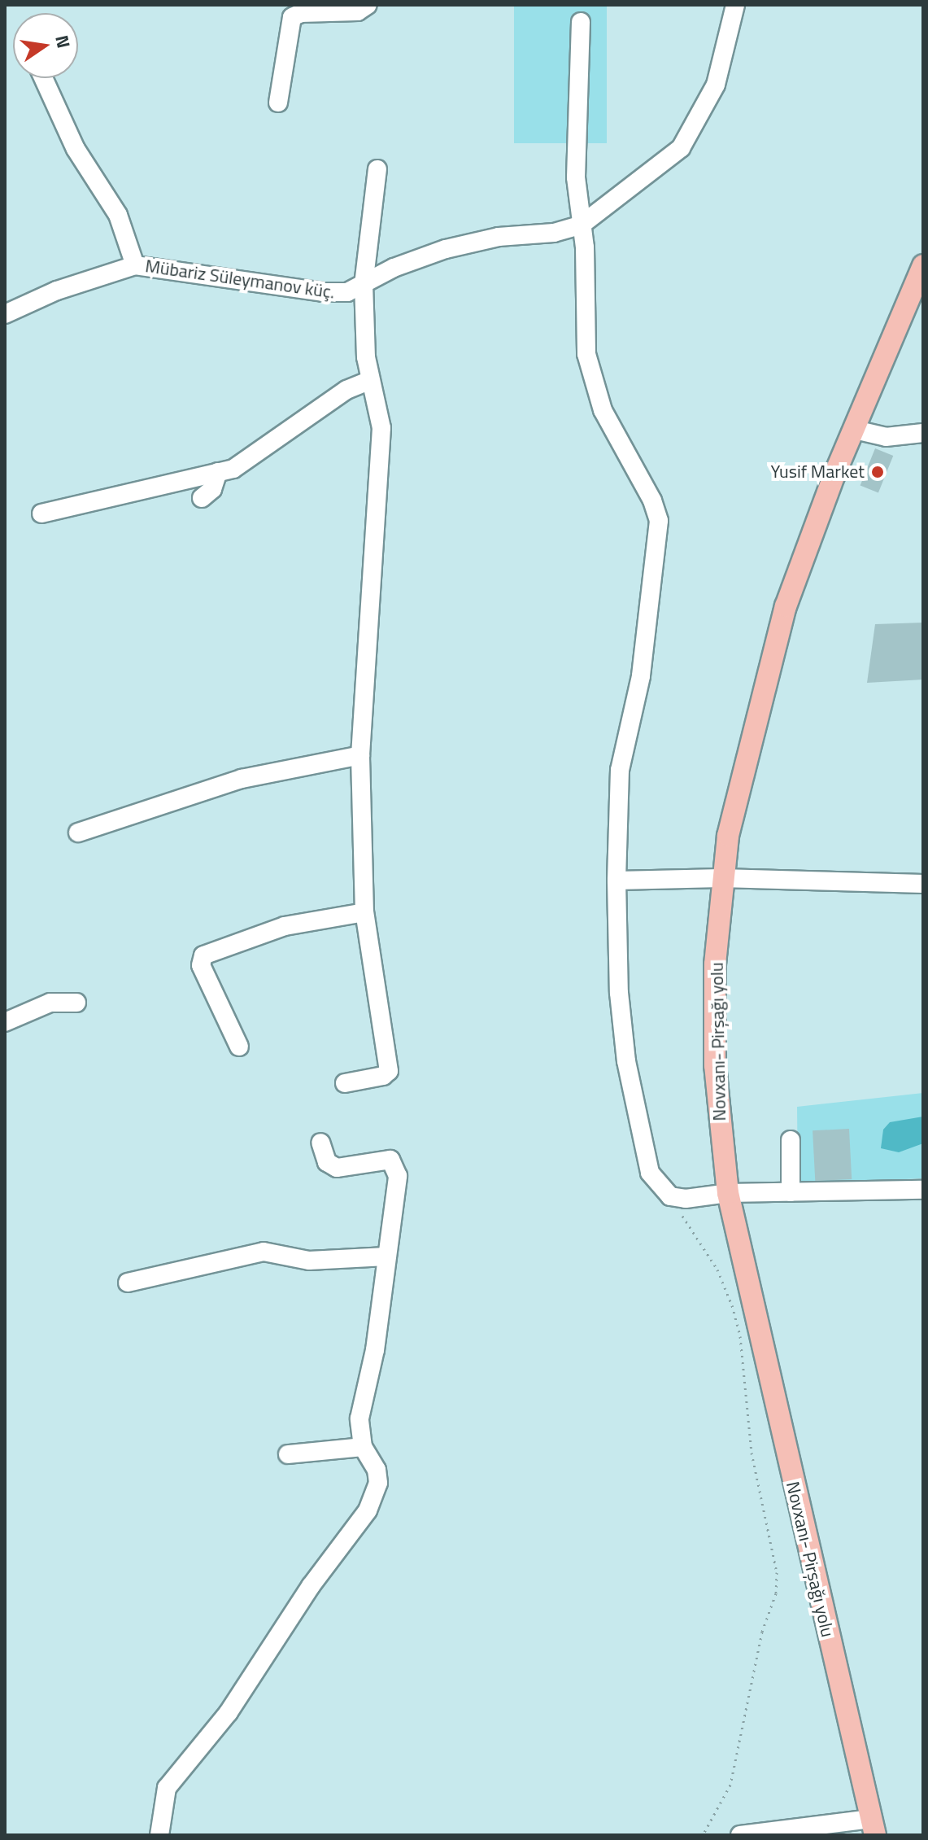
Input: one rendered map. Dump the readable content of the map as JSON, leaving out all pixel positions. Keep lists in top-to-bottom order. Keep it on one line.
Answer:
{"streets":{"main road":["Novxanı- Pirşağı yolu"],"street":["Mübariz Süleymanov küç."]},"places":["Yusif Market"],"north":"right"}
